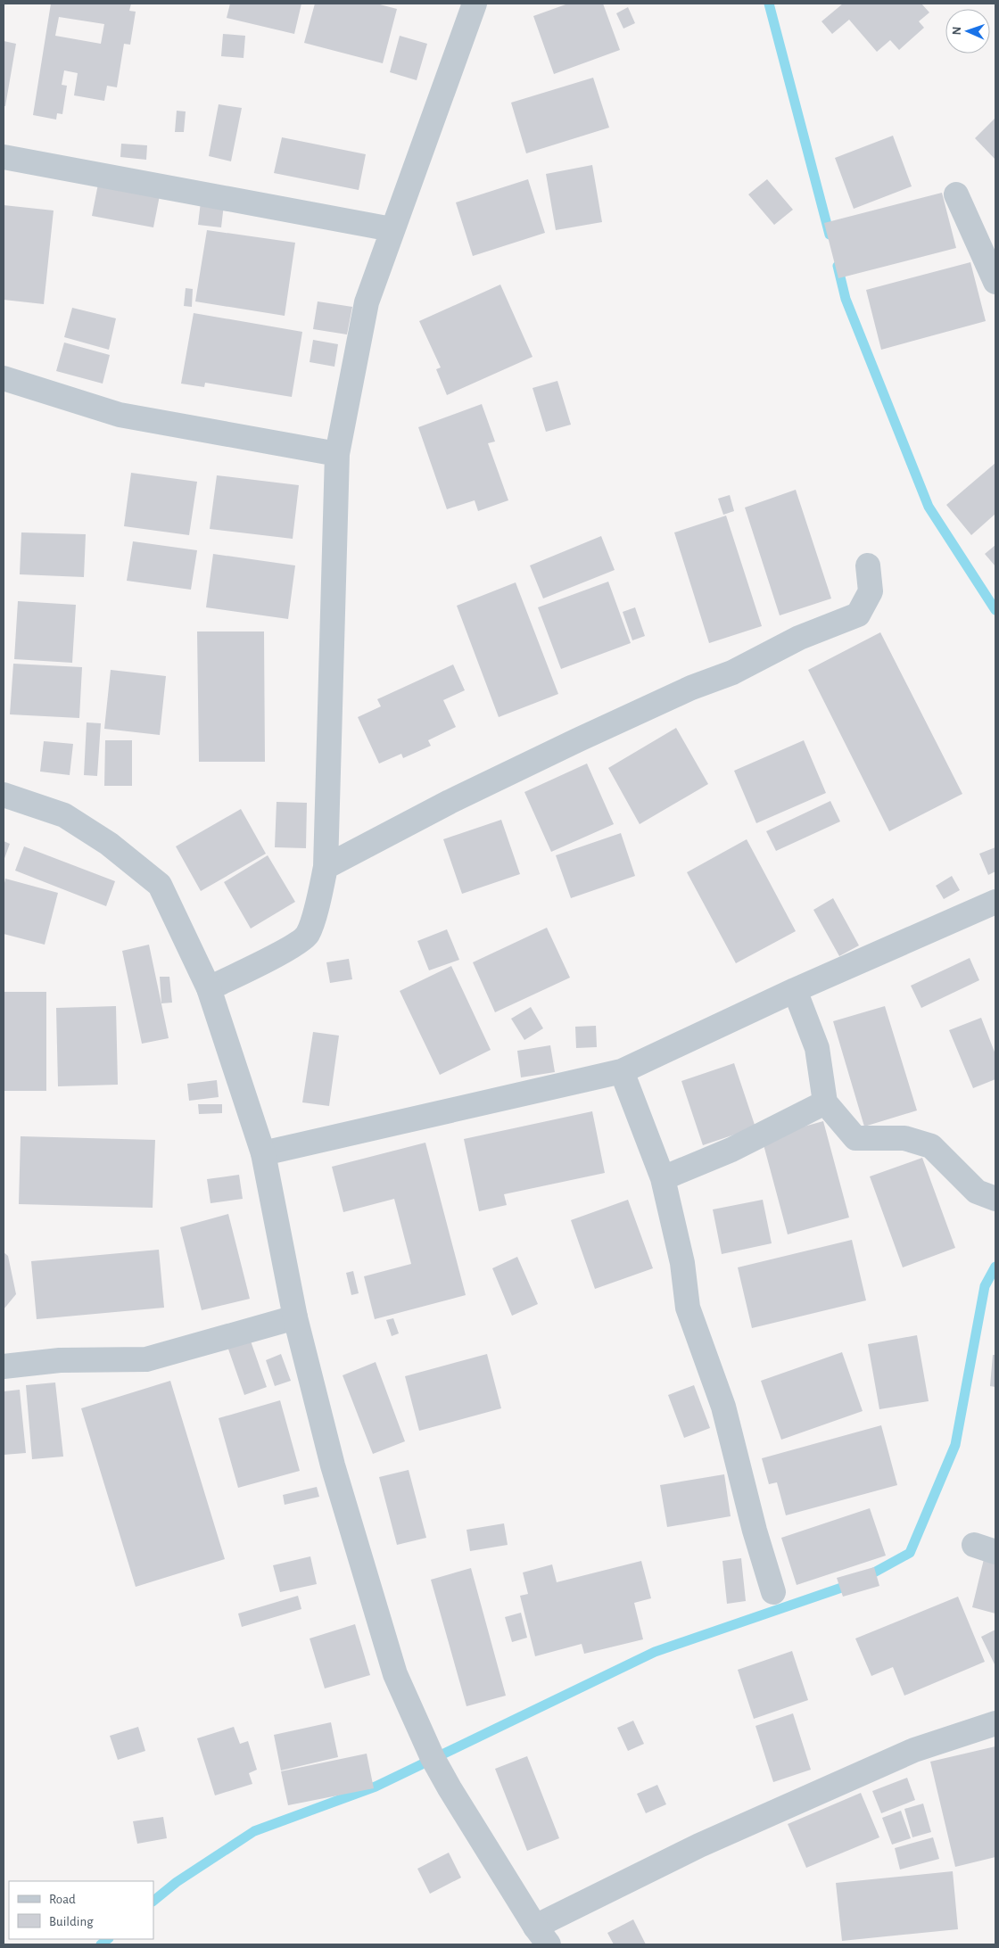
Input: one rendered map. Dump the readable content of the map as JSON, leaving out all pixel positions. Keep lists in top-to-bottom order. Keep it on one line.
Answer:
{"legend":["Road","Building"],"north":"left"}
